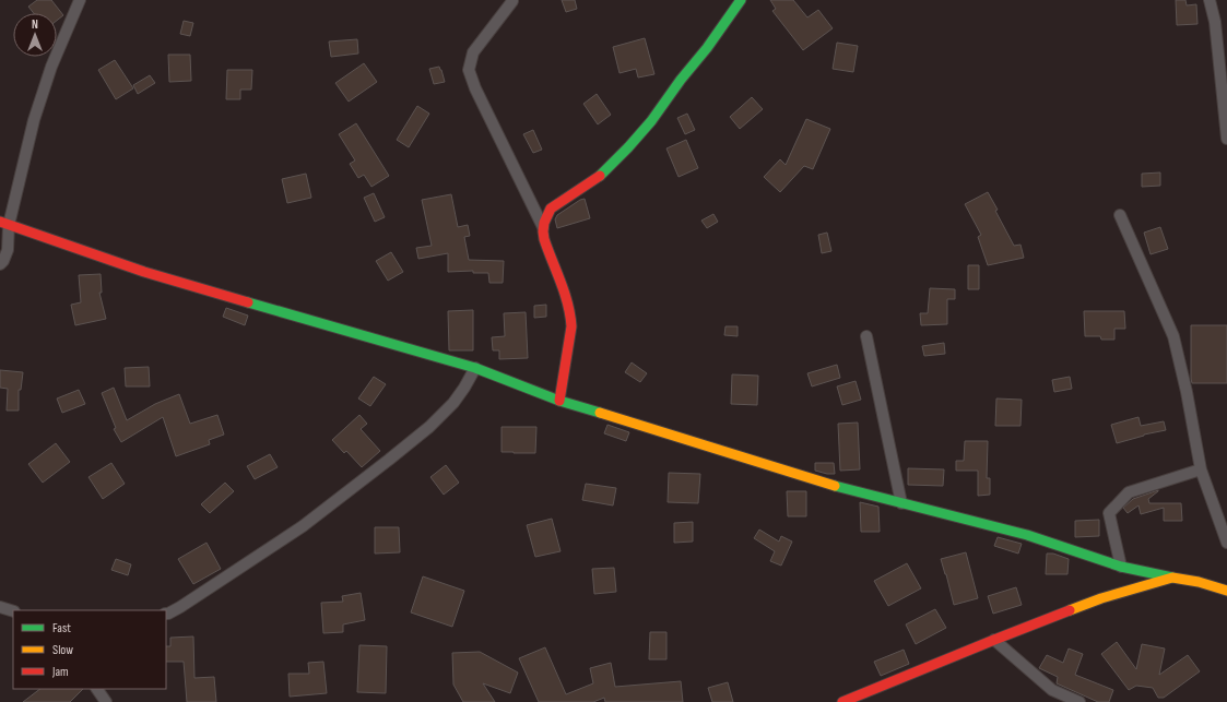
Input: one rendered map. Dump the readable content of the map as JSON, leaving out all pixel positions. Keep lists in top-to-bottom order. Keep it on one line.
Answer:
{"legend":["Fast","Slow","Jam"],"north":"top"}
